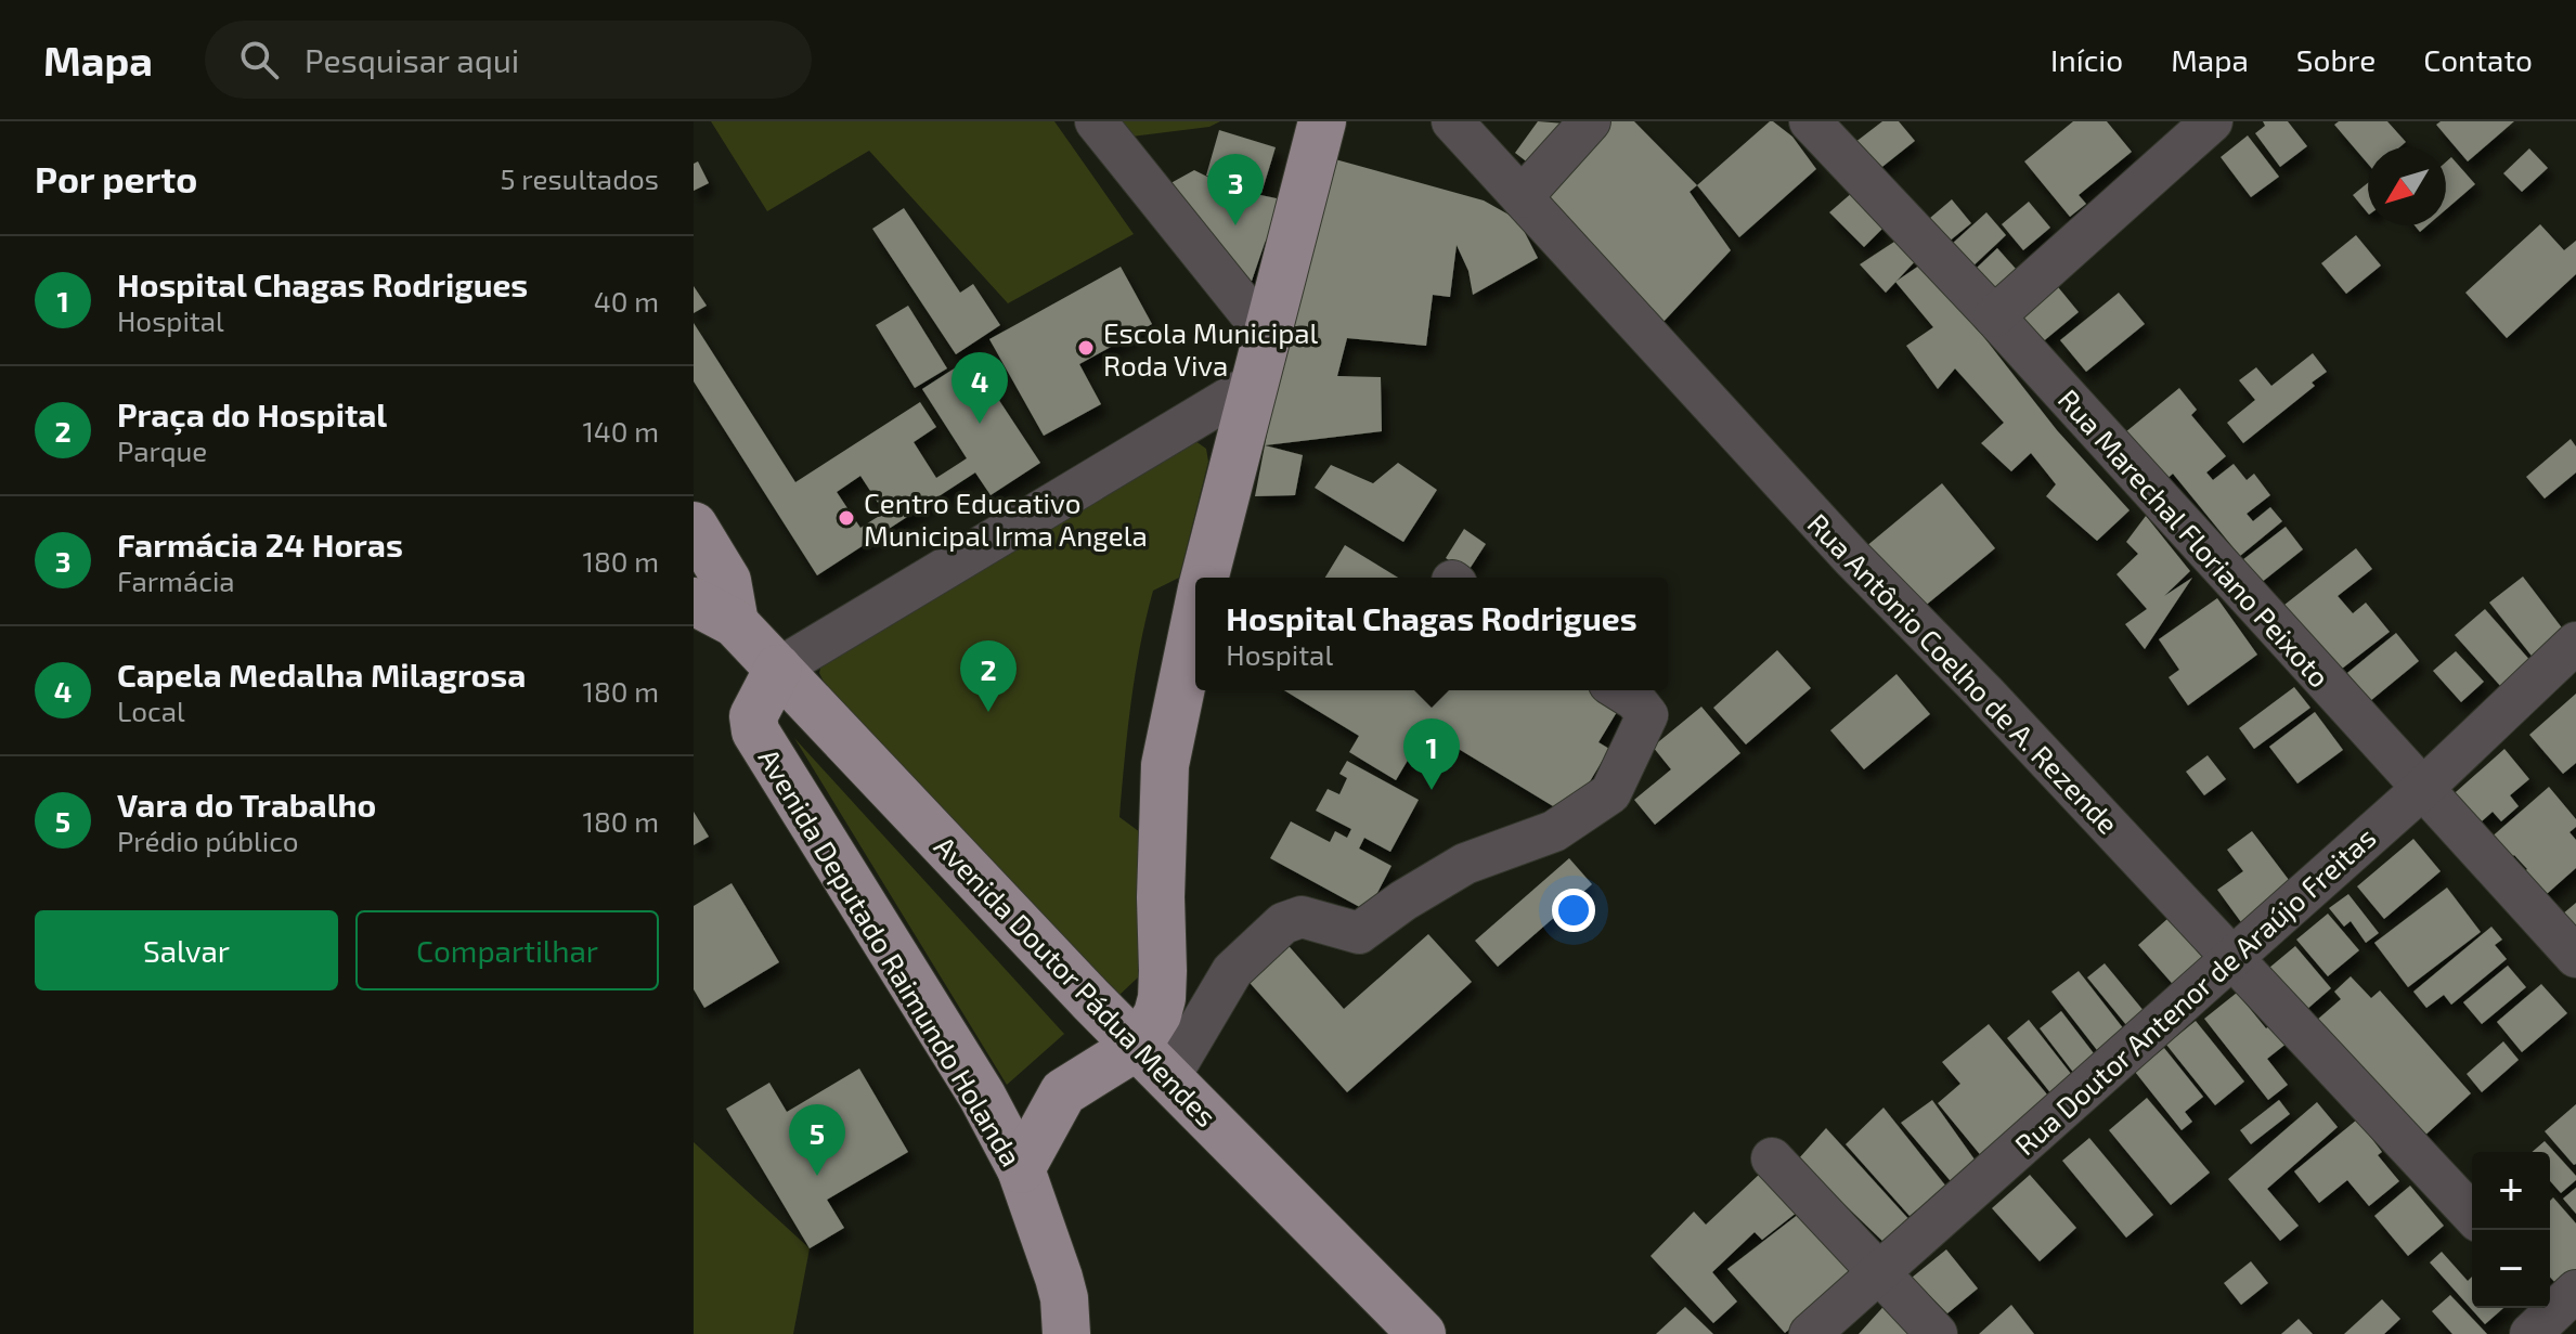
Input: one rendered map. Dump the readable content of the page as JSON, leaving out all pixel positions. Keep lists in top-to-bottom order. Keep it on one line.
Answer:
{"streets":{"main road":["Avenida Deputado Raimundo Holanda","Avenida Doutor Pádua Mendes"],"street":["Rua Marechal Floriano Peixoto","Rua Antônio Coelho de A. Rezende","Rua Doutor Antenor de Araújo Freitas"]},"crossings":[["Rua Marechal Floriano Peixoto","Rua Doutor Antenor de Araújo Freitas"],["Rua Antônio Coelho de A. Rezende","Rua Doutor Antenor de Araújo Freitas"],["Avenida Deputado Raimundo Holanda","Avenida Doutor Pádua Mendes"]],"places":["Escola Municipal Roda Viva","Centro Educativo Municipal Irma Angela"],"north":"bottom left","page":{"header":"Mapa","search":"Pesquisar aqui","nav":["Início","Mapa","Sobre","Contato"],"heading":["Por perto","5 resultados"],"pins":["3","4","2","1","5"],"list":[{"mark":"1","name":"Hospital Chagas Rodrigues","note":"Hospital","value":"40 m"},{"mark":"2","name":"Praça do Hospital","note":"Parque","value":"140 m"},{"mark":"3","name":"Farmácia 24 Horas","note":"Farmácia","value":"180 m"},{"mark":"4","name":"Capela Medalha Milagrosa","note":"Local","value":"180 m"},{"mark":"5","name":"Vara do Trabalho","note":"Prédio público","value":"180 m"}],"popup":["Hospital Chagas Rodrigues","Hospital"],"buttons":["Salvar","Compartilhar"],"map_buttons":["+","−"]}}
